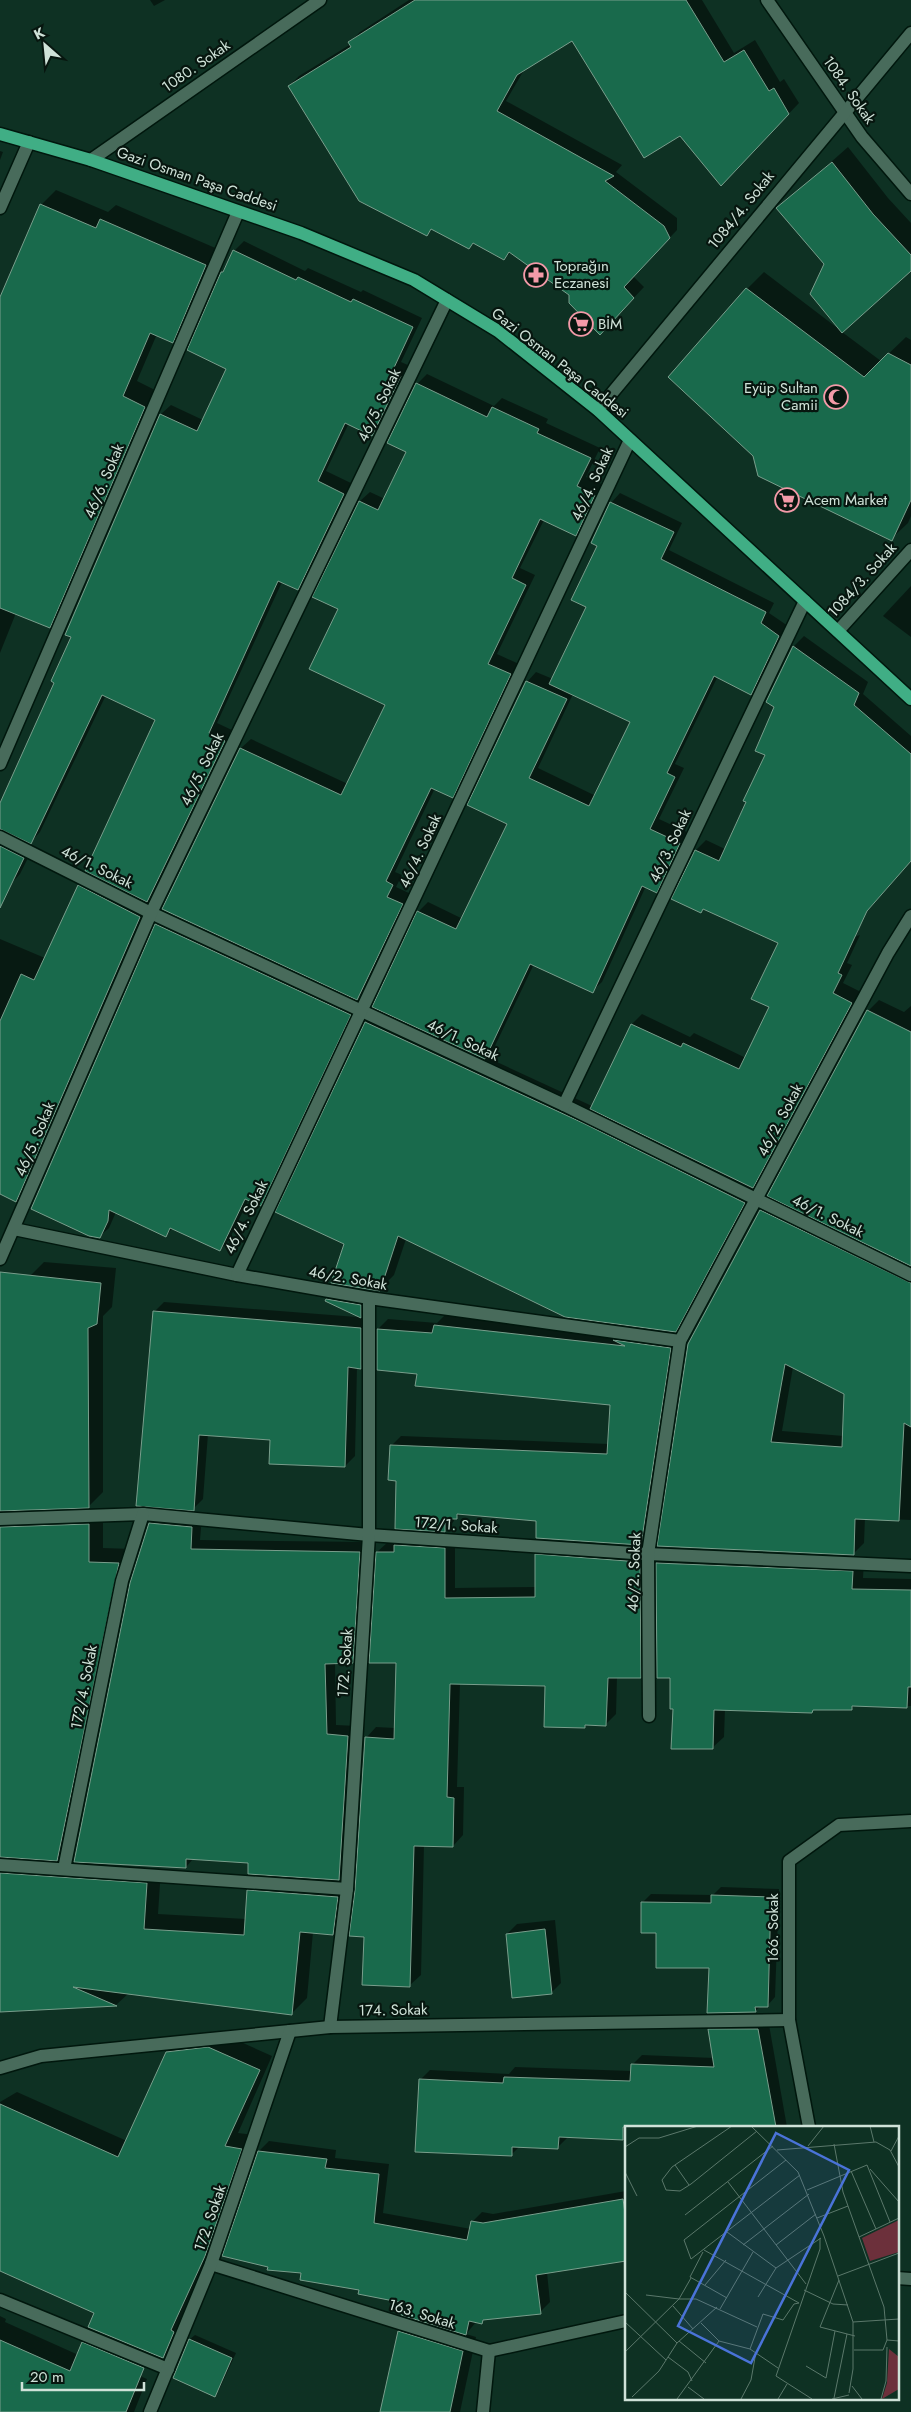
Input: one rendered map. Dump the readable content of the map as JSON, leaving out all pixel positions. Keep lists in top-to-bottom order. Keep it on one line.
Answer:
{"streets":{"main road":["Gazi Osman Paşa Caddesi"],"street":["1080. Sokak","1084. Sokak","1084/4. Sokak","46/5. Sokak","46/6. Sokak","46/4. Sokak","1084/3. Sokak","46/3. Sokak","46/1. Sokak","46/2. Sokak","172/1. Sokak","172. Sokak","172/4. Sokak","166. Sokak","174. Sokak","163. Sokak"]},"crossings":[["1080. Sokak","Gazi Osman Paşa Caddesi"],["1084. Sokak","1084/4. Sokak"],["Gazi Osman Paşa Caddesi","1084/4. Sokak"],["Gazi Osman Paşa Caddesi","46/5. Sokak"],["Gazi Osman Paşa Caddesi","46/6. Sokak"],["Gazi Osman Paşa Caddesi","46/4. Sokak"],["Gazi Osman Paşa Caddesi","1084/3. Sokak"],["Gazi Osman Paşa Caddesi","46/3. Sokak"],["46/5. Sokak","46/1. Sokak"],["46/5. Sokak","46/2. Sokak"],["46/4. Sokak","46/1. Sokak"],["46/4. Sokak","46/2. Sokak"],["46/3. Sokak","46/1. Sokak"],["46/1. Sokak","46/2. Sokak"],["46/2. Sokak","172/1. Sokak"],["46/2. Sokak","172. Sokak"],["172/1. Sokak","172. Sokak"],["172/1. Sokak","172/4. Sokak"],["172. Sokak","174. Sokak"],["172. Sokak","163. Sokak"],["166. Sokak","174. Sokak"]],"places":{"pharmacy":["Toprağın Eczanesi"],"supermarket":["BİM","Acem Market"],"mosque":["Eyüp Sultan Camii"]},"scale_bar":"20 m","north":"top left"}
